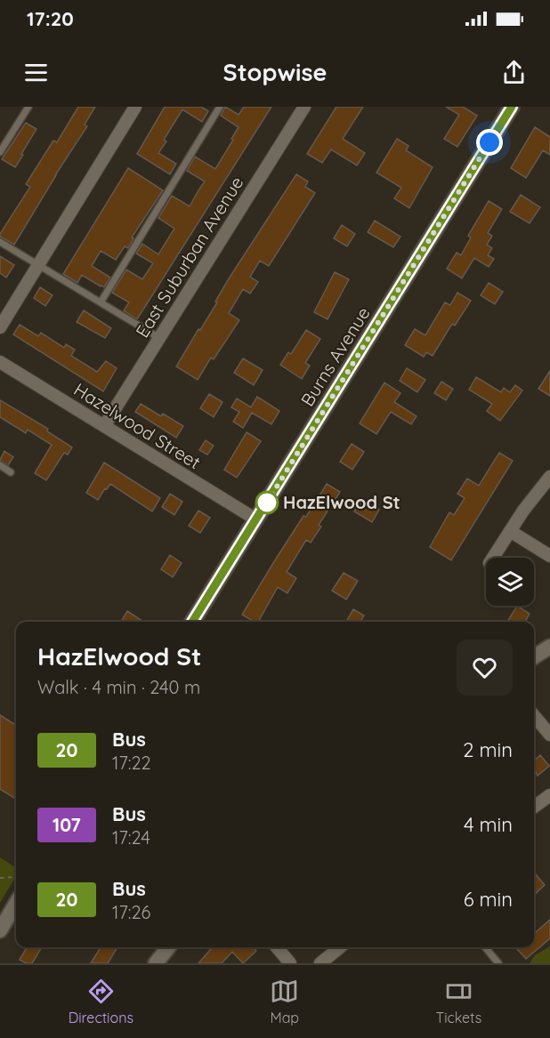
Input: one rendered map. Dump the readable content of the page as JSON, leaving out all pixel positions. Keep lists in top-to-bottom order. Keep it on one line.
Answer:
{"streets":{"street":["East Suburban Avenue","Burns Avenue","Hazelwood Street"]},"crossings":[["East Suburban Avenue","Hazelwood Street"],["Burns Avenue","Hazelwood Street"]],"places":["HazElwood St"],"lines":["bus line 20"],"page":{"status":"17:20","header":"Stopwise","heading":["HazElwood St","Walk · 4 min · 240 m"],"list":[{"mark":"20","name":"Bus","note":"17:22","value":"2 min"},{"mark":"107","name":"Bus","note":"17:24","value":"4 min"},{"mark":"20","name":"Bus","note":"17:26","value":"6 min"}],"tabs":["Directions","Map","Tickets"]}}
